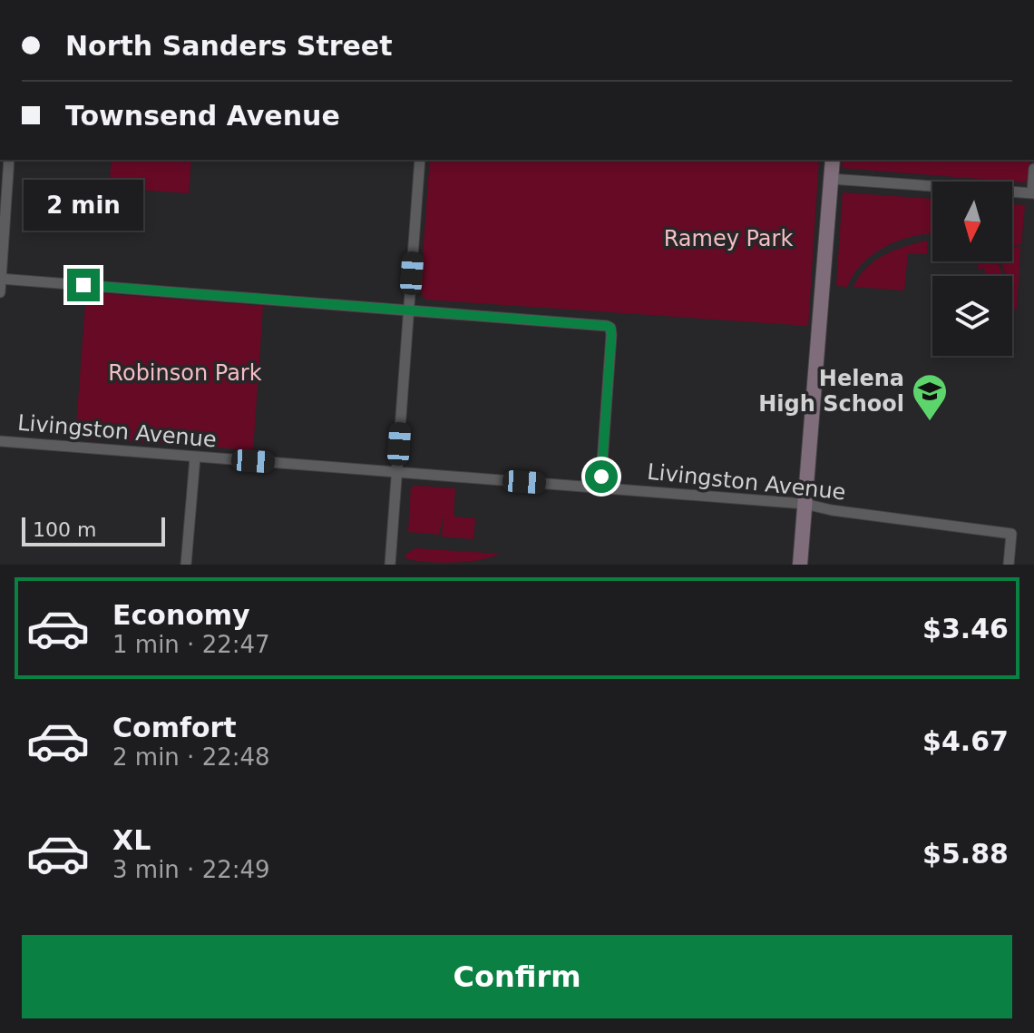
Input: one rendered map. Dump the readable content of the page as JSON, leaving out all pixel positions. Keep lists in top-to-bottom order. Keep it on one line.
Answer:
{"streets":{"street":["Livingston Avenue"]},"parks":["Ramey Park","Robinson Park"],"places":{"school or university":["Helena High School"]},"scale_bar":"100 m","north":"bottom","page":{"banner":["North Sanders Street","Townsend Avenue"],"bubble":"2 min","scale":"100 m","list":[{"name":"Economy","note":"1 min · 22:47","value":"$3.46"},{"name":"Comfort","note":"2 min · 22:48","value":"$4.67"},{"name":"XL","note":"3 min · 22:49","value":"$5.88"}],"buttons":"Confirm"}}
